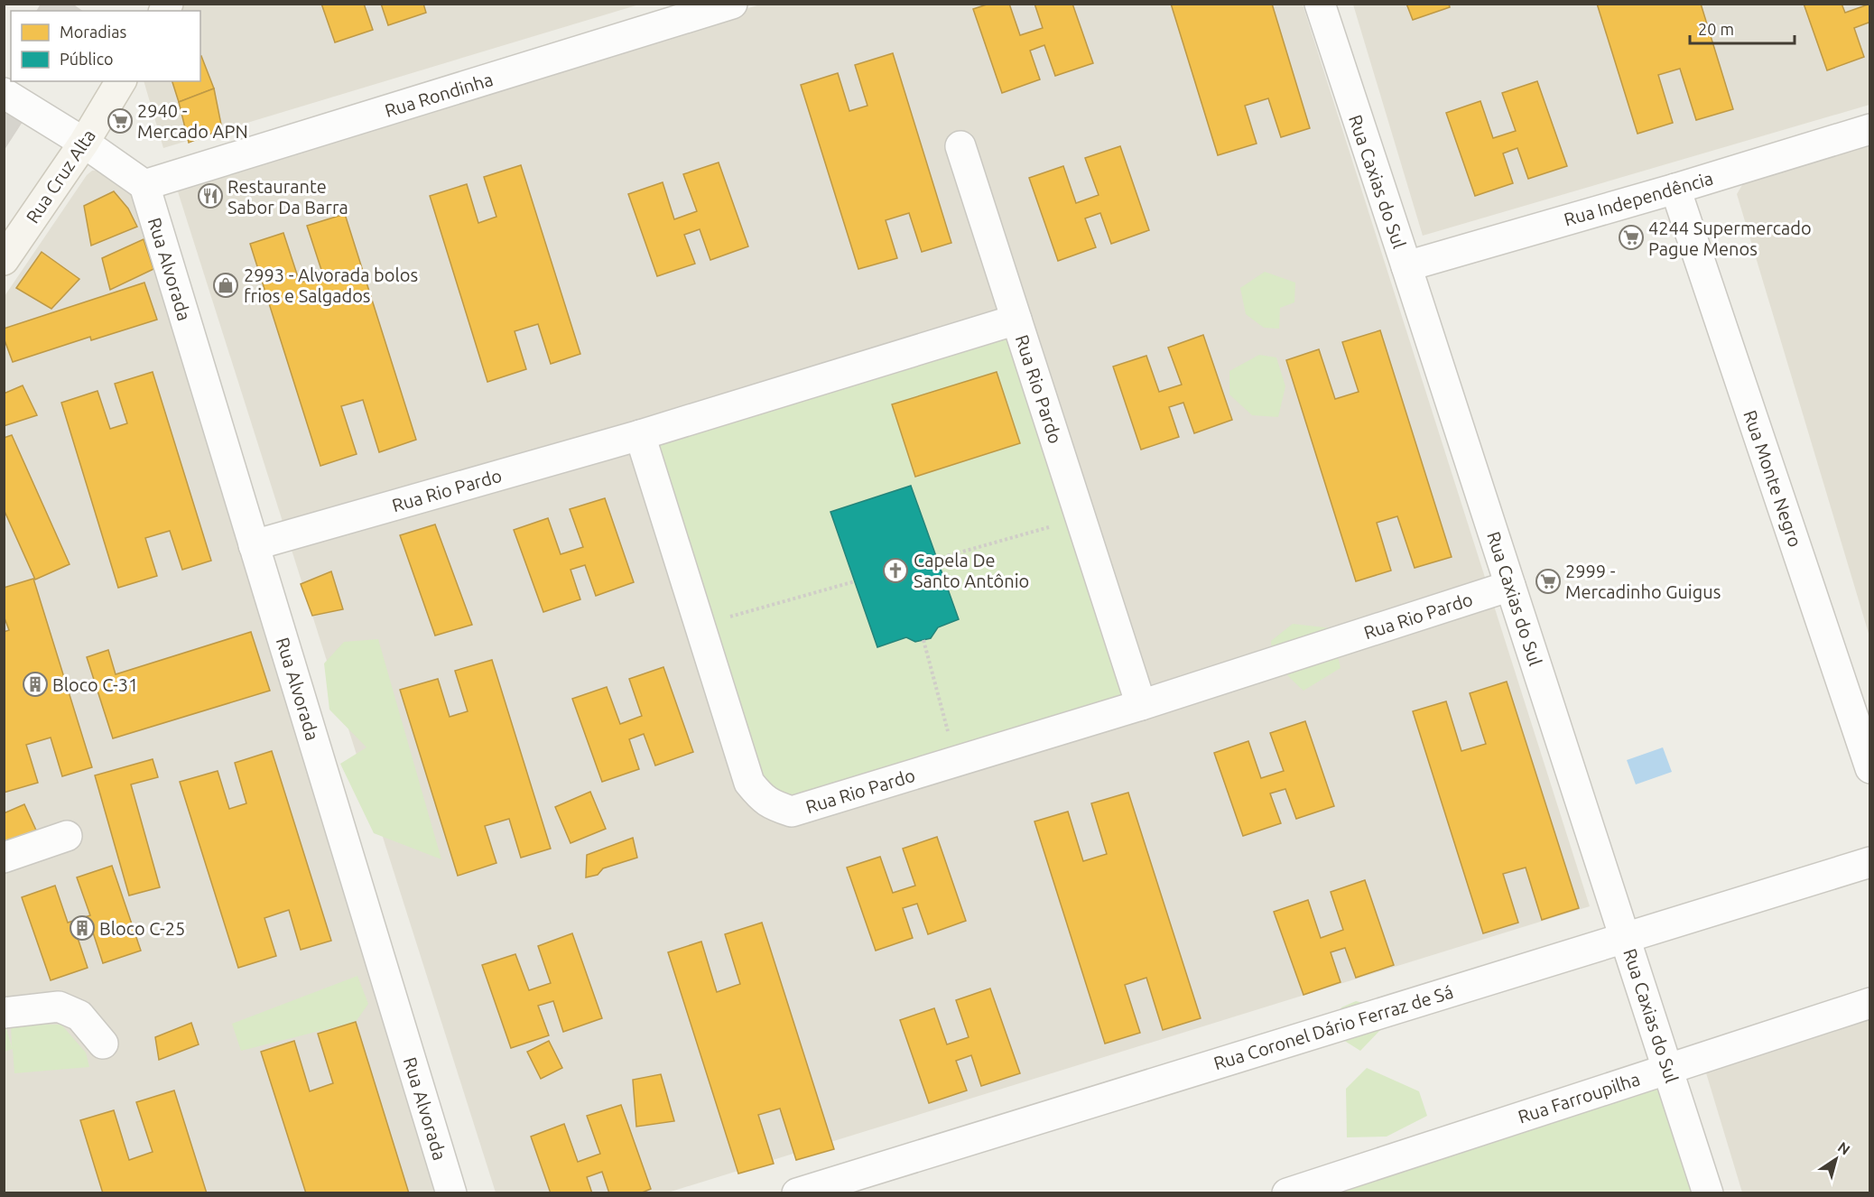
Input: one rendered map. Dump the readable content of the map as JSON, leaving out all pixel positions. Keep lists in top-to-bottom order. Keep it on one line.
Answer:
{"streets":{"main road":["Rua Cruz Alta"],"street":["Rua Rondinha","Rua Caxias do Sul","Rua Independência","Rua Alvorada","Rua Rio Pardo","Rua Monte Negro","Rua Coronel Dário Ferraz de Sá","Rua Farroupilha"]},"crossings":[["Rua Rondinha","Rua Alvorada"],["Rua Caxias do Sul","Rua Independência"],["Rua Caxias do Sul","Rua Rio Pardo"],["Rua Caxias do Sul","Rua Coronel Dário Ferraz de Sá"],["Rua Caxias do Sul","Rua Farroupilha"],["Rua Independência","Rua Monte Negro"],["Rua Alvorada","Rua Rio Pardo"]],"places":{"supermarket":["2940 - Mercado APN","4244 Supermercado Pague Menos","2999 - Mercadinho Guigus"],"restaurant":["Restaurante Sabor Da Barra"],"shop":["2993 - Alvorada bolos frios e Salgados"],"church":["Capela De Santo Antônio"],"building":["Bloco C-31","Bloco C-25"]},"legend":["Moradias","Público"],"scale_bar":"20 m","north":"top right"}
